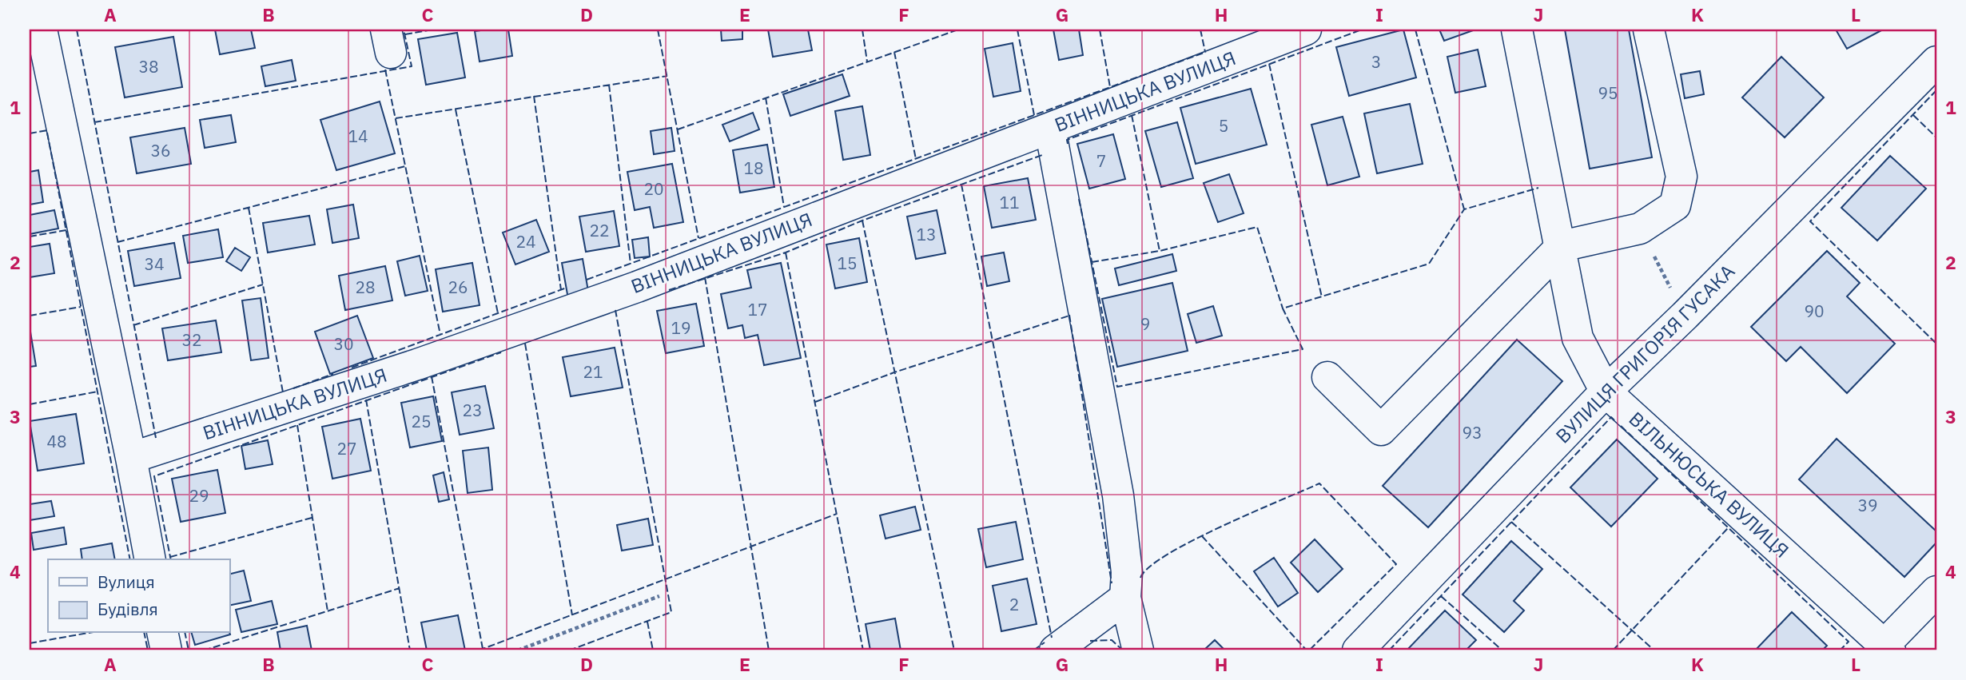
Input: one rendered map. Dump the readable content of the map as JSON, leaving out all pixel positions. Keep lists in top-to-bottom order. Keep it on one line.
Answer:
{"streets":{"street":["ВІННИЦЬКА ВУЛИЦЯ","ВУЛИЦЯ ГРИГОРІЯ ГУСАКА","ВІЛЬНЮСЬКА ВУЛИЦЯ"]},"crossings":[["ВУЛИЦЯ ГРИГОРІЯ ГУСАКА","ВІЛЬНЮСЬКА ВУЛИЦЯ"]],"house_numbers":["3","38","95","5","14","36","7","18","20","11","22","13","24","15","34","28","26","17","90","9","19","32","30","21","23","25","93","48","27","29","39","2"],"legend":["Вулиця","Будівля"],"grid":{"columns":["A","B","C","D","E","F","G","H","I","J","K","L"],"rows":["1","2","3","4"]}}
